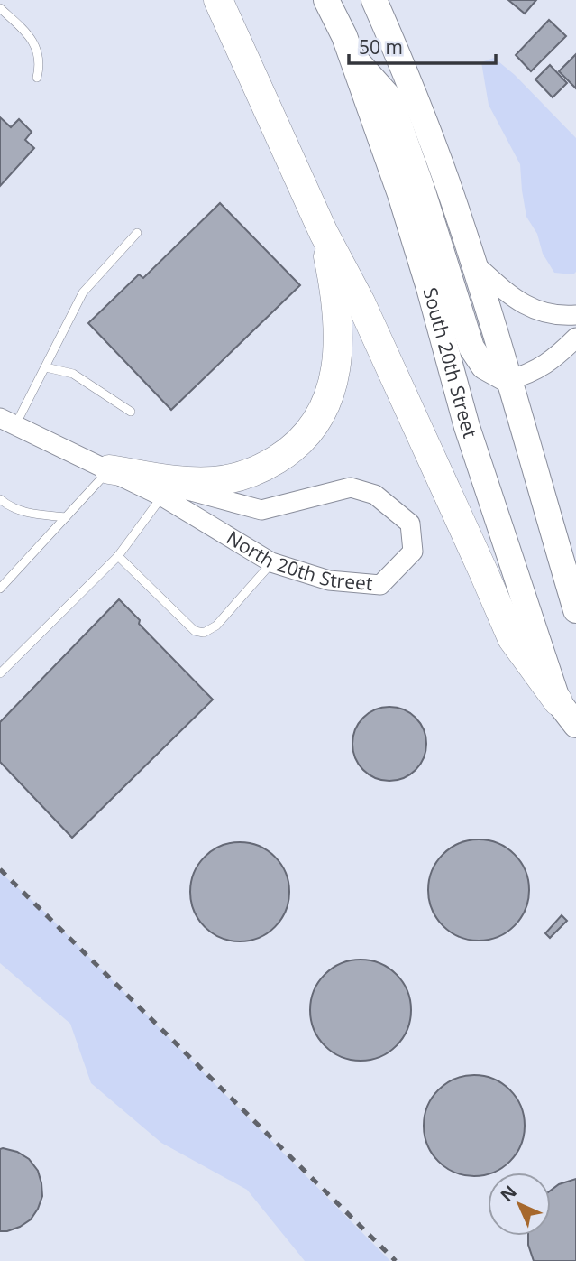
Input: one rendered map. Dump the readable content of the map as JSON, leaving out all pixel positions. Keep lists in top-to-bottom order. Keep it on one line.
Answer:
{"streets":{"main road":["South 20th Street"],"street":["North 20th Street"]},"scale_bar":"50 m","north":"top left"}
